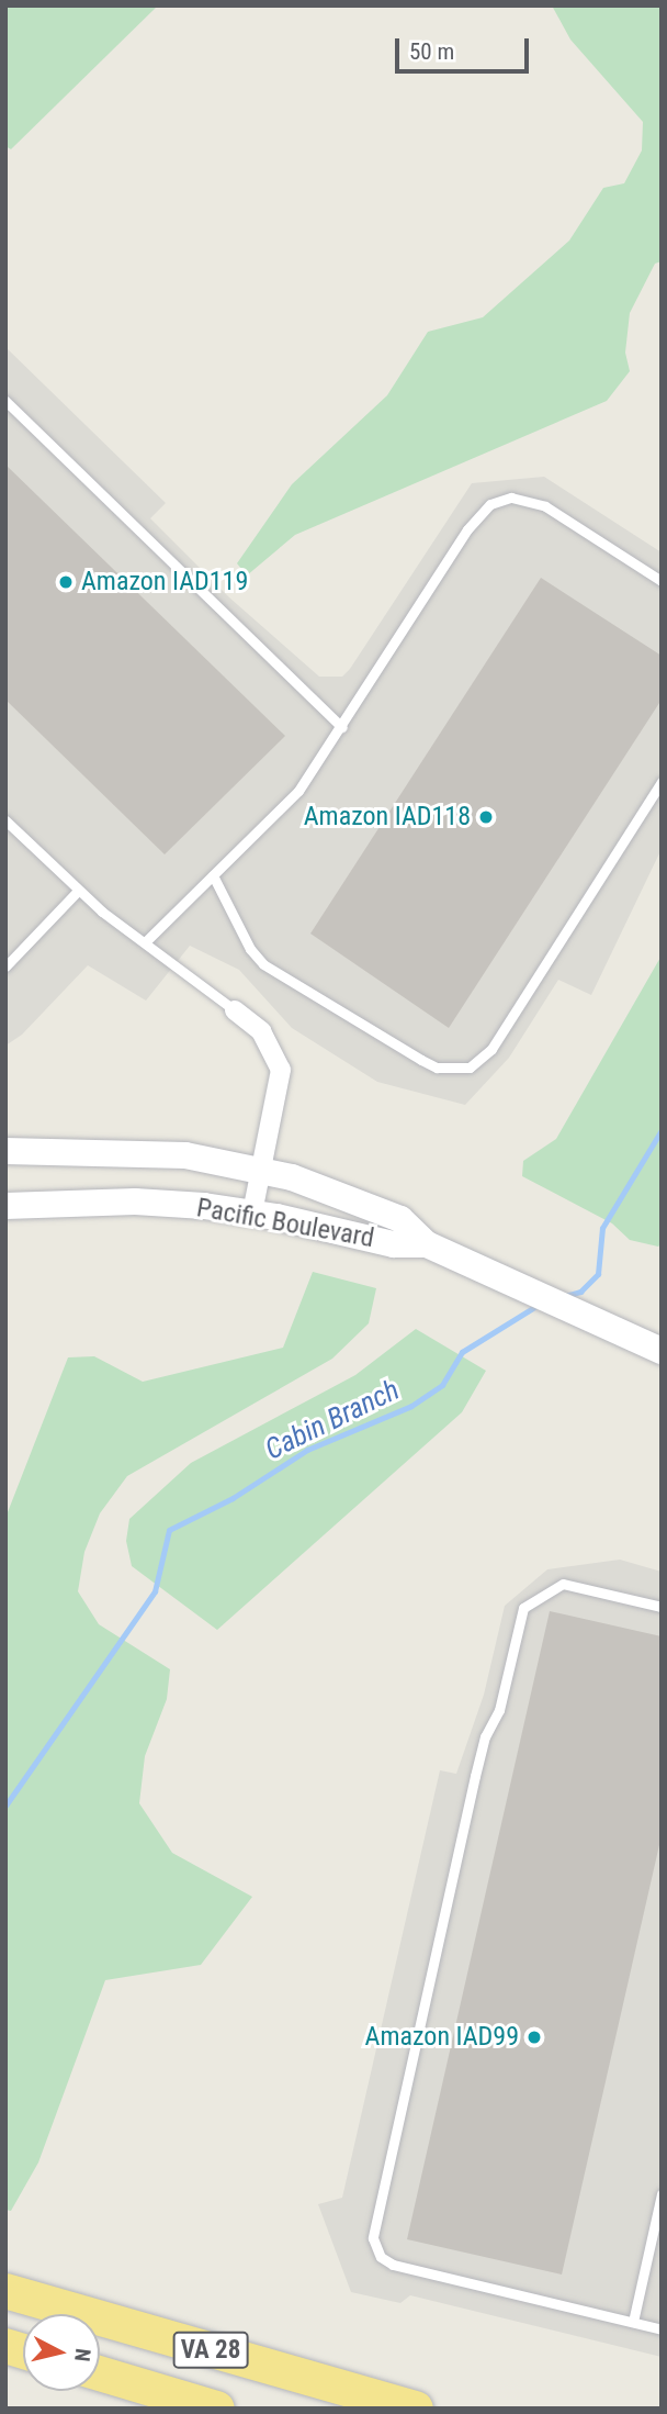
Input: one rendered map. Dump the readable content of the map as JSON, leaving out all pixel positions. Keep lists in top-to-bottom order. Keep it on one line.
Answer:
{"streets":{"highway":["VA 28"],"main road":["Pacific Boulevard"]},"water":["Cabin Branch"],"places":["Amazon IAD119","Amazon IAD118","Amazon IAD99"],"scale_bar":"50 m","north":"right"}
